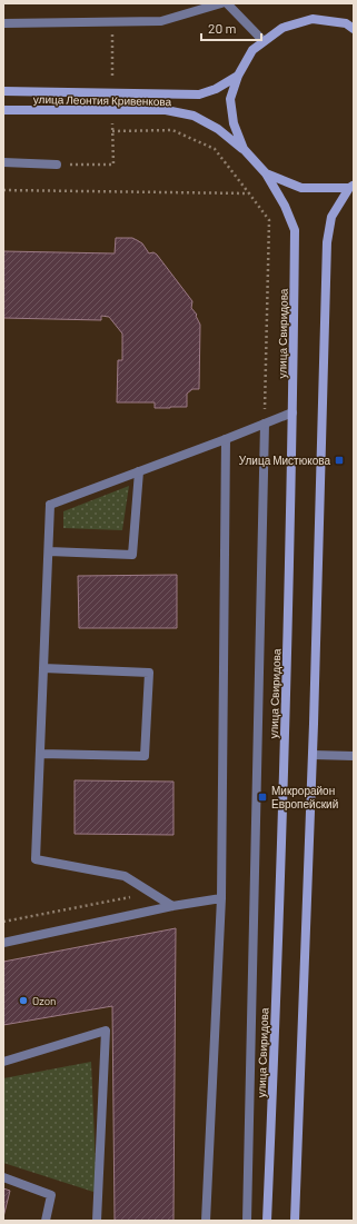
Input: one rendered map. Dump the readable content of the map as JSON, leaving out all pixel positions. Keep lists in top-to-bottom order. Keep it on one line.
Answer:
{"streets":{"street":["улица Леонтия Кривенкова","улица Свиридова"]},"places":{"transit":["Улица Мистюкова","Микрорайон Европейский"],"other":["Ozon"]},"scale_bar":"20 m"}
